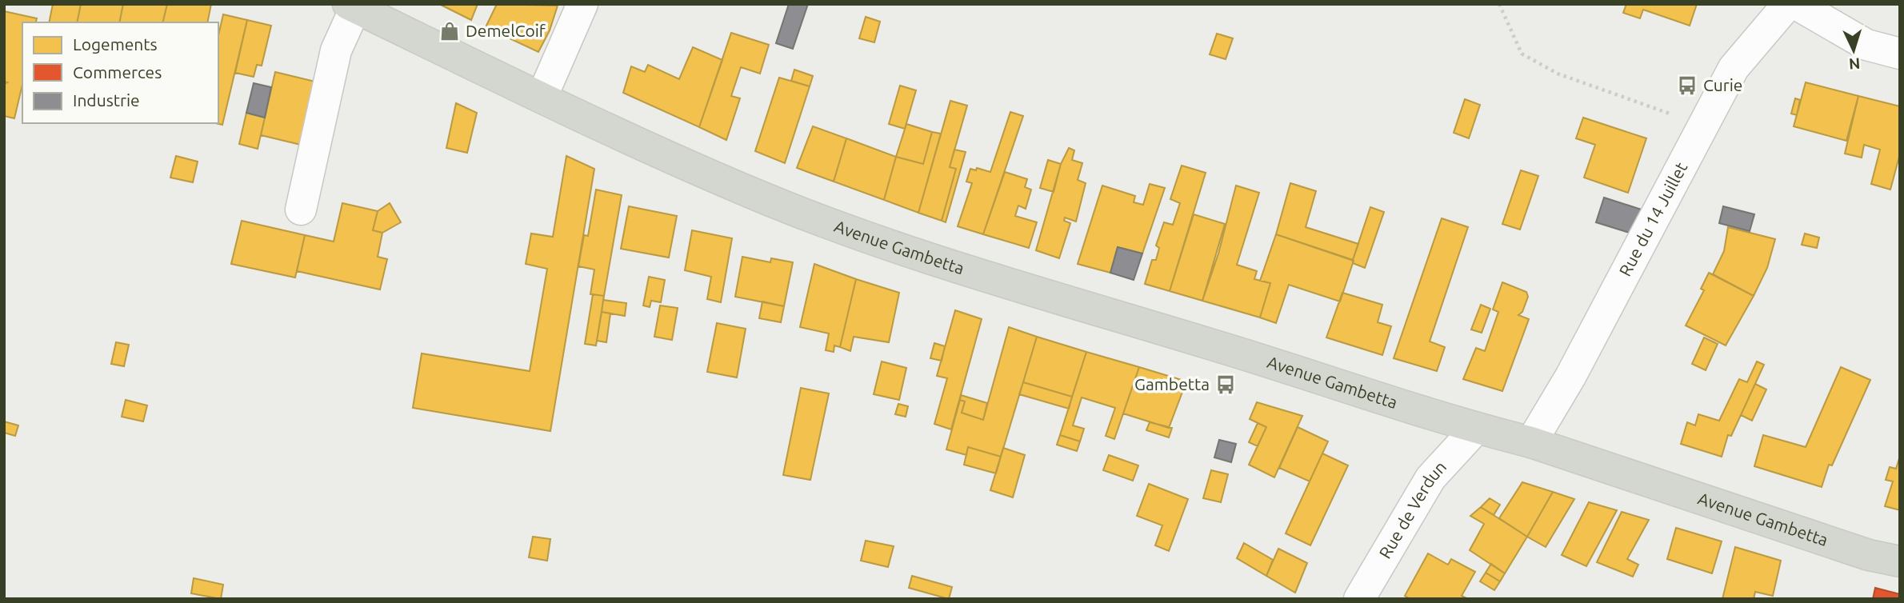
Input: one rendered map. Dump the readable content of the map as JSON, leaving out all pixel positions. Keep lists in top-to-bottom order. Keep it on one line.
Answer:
{"streets":{"main road":["Avenue Gambetta"],"street":["Rue du 14 Juillet","Rue de Verdun"]},"crossings":[["Rue du 14 Juillet","Avenue Gambetta"],["Avenue Gambetta","Rue de Verdun"]],"places":{"shop":["DemelCoif"],"bus stop":["Curie","Gambetta"]},"legend":["Logements","Commerces","Industrie"],"north":"bottom"}
